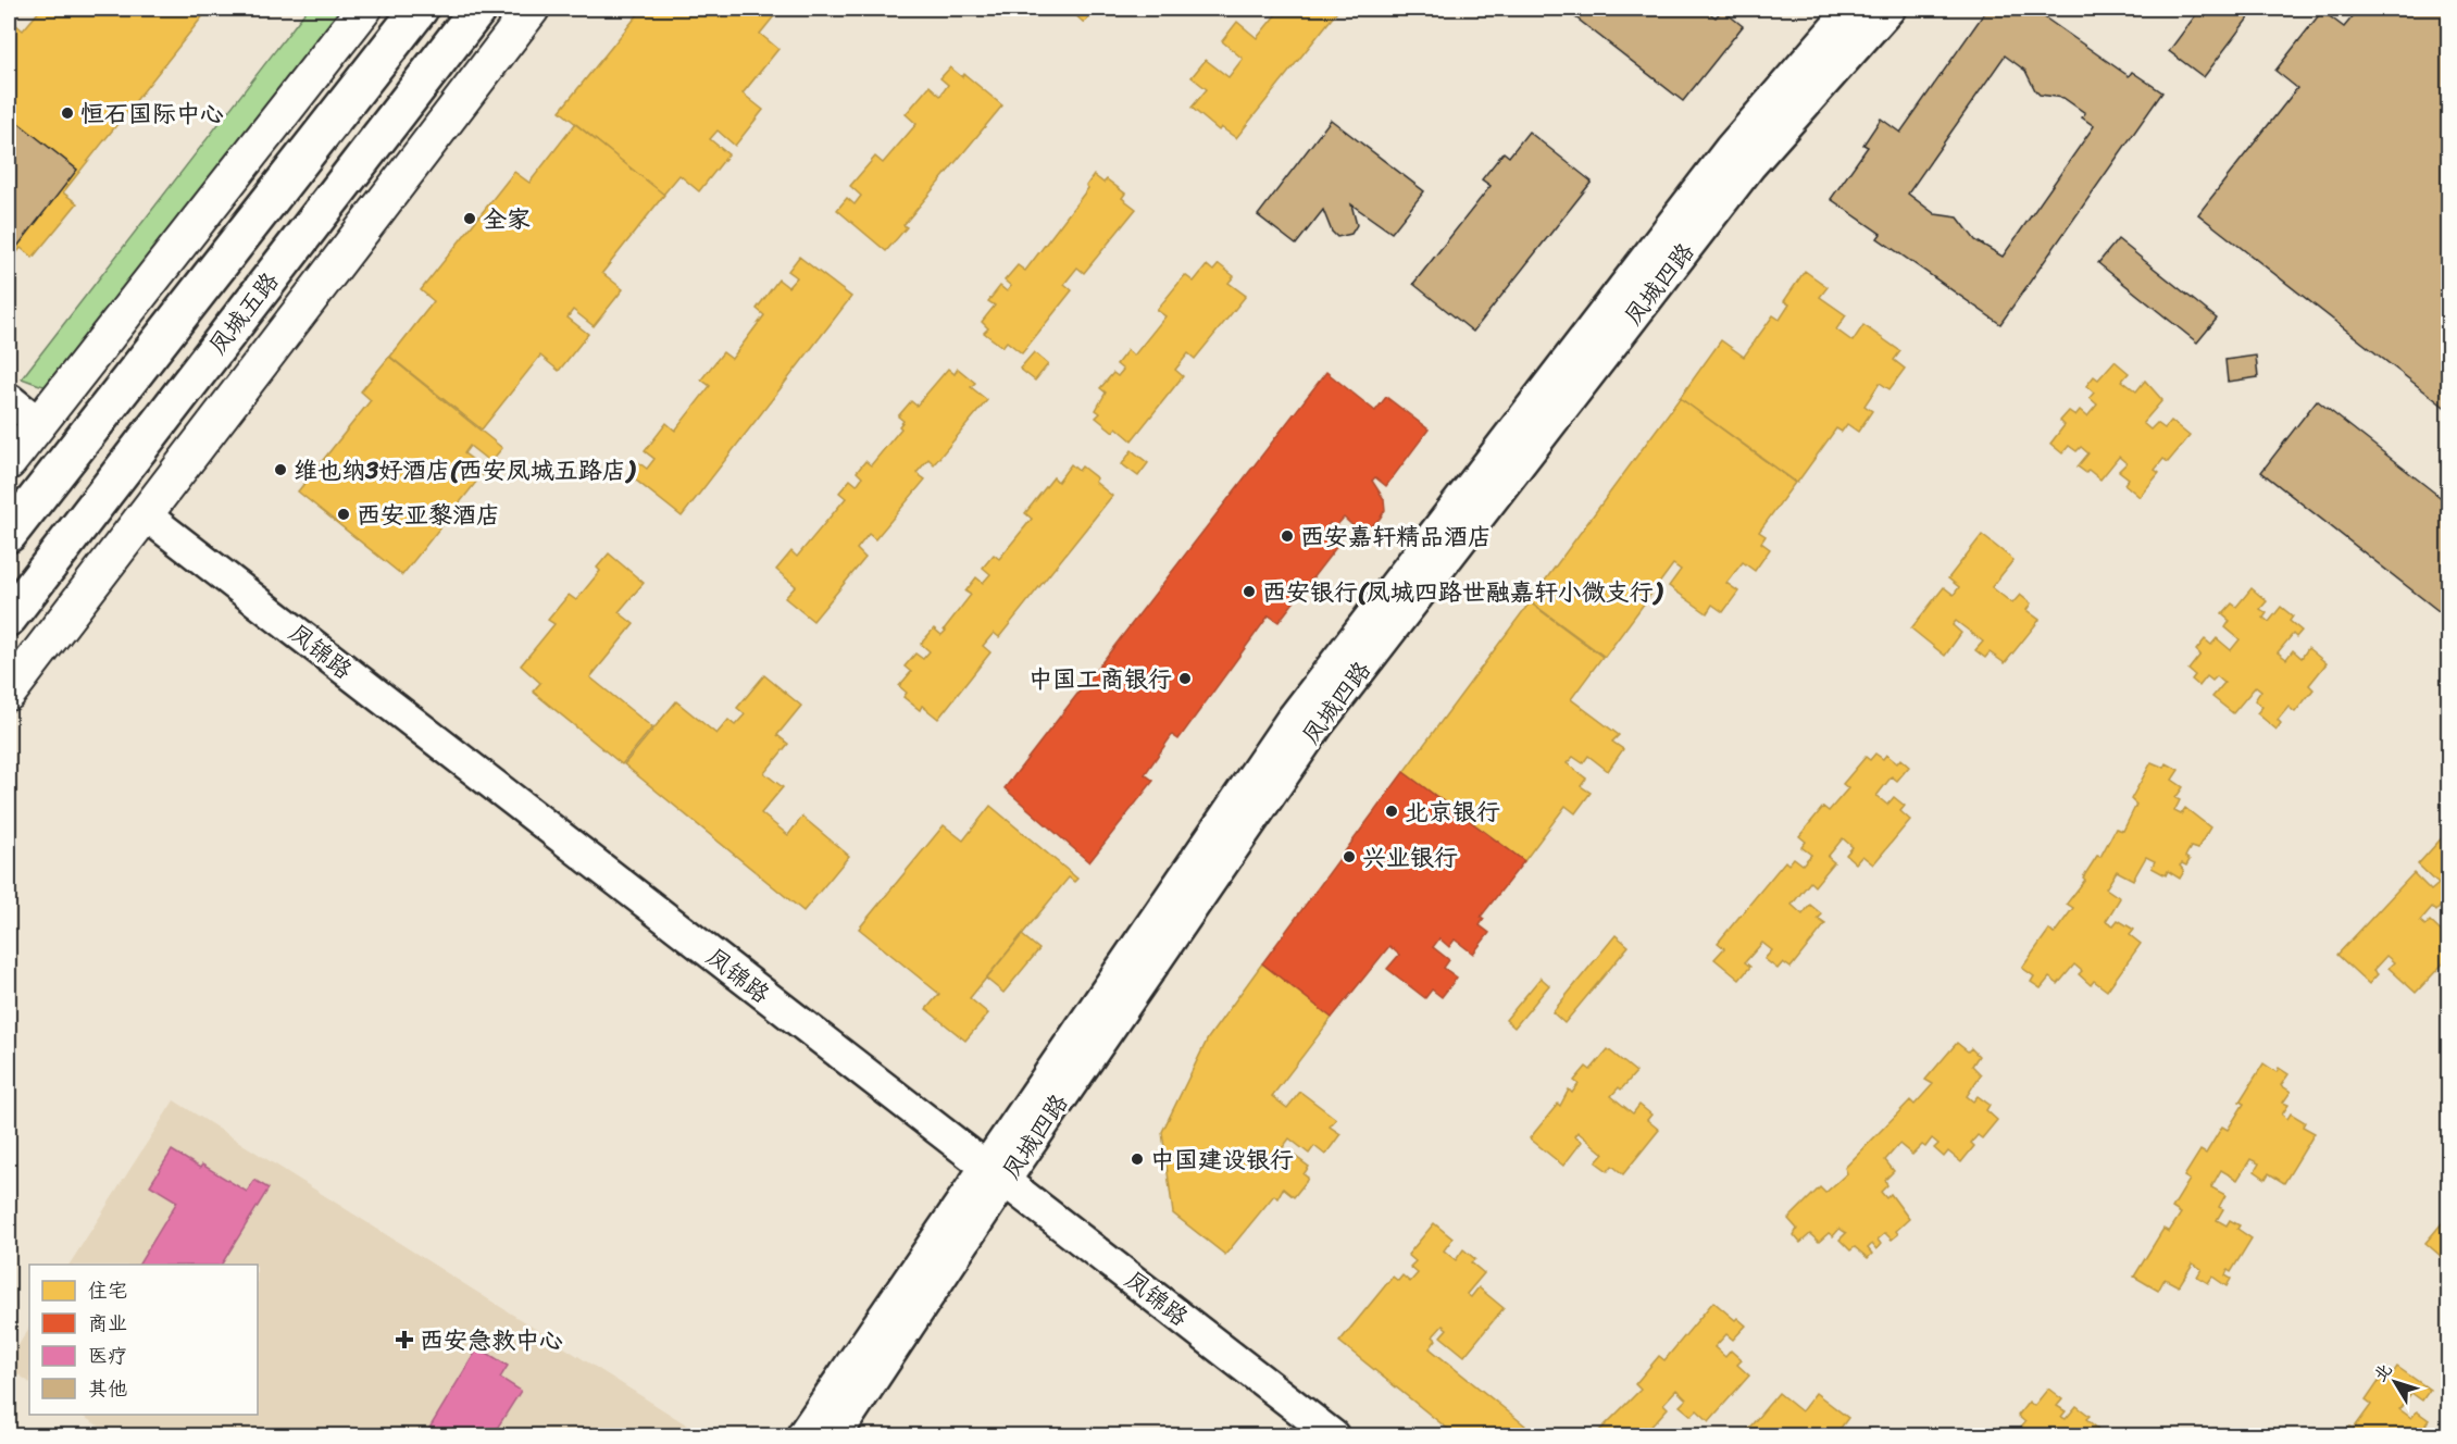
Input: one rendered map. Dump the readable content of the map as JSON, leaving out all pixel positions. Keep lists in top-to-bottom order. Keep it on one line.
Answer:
{"streets":{"main road":["凤城五路"],"street":["凤城四路","凤锦路"]},"crossings":[["凤城四路","凤锦路"]],"places":{"other":["恒石国际中心","全家","维也纳3好酒店(西安凤城五路店)","西安亚黎酒店","西安嘉轩精品酒店","西安银行(凤城四路世融嘉轩小微支行)","中国工商银行","北京银行","兴业银行","中国建设银行"],"health":["西安急救中心"]},"legend":["住宅","商业","医疗","其他"],"north":"top left"}
